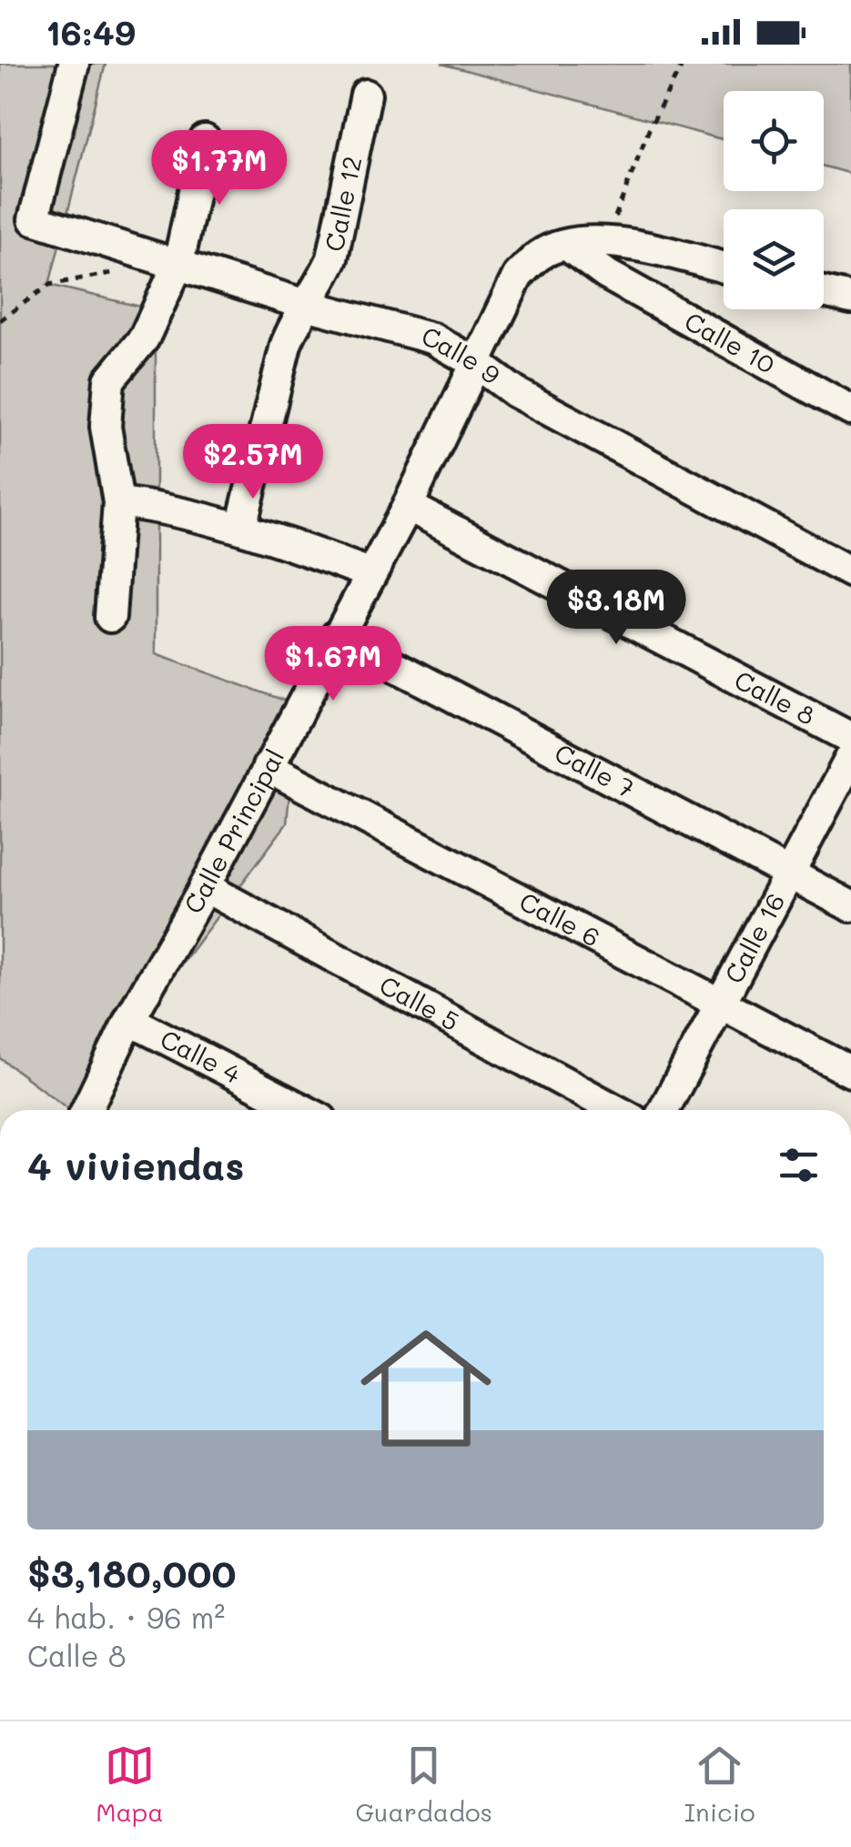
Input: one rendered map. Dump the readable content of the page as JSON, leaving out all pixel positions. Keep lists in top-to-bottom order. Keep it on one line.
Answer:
{"streets":{"street":["Calle 12","Calle 10","Calle 9","Calle 8","Calle 7","Calle Principal","Calle 6","Calle 16","Calle 5","Calle 4"]},"crossings":[["Calle 12","Calle 9"],["Calle 10","Calle Principal"],["Calle 9","Calle Principal"],["Calle 8","Calle Principal"],["Calle 7","Calle Principal"],["Calle 7","Calle 16"],["Calle Principal","Calle 6"],["Calle Principal","Calle 5"],["Calle Principal","Calle 4"],["Calle 6","Calle 16"]],"page":{"status":"16:49","price":["$1.77M","$2.57M","$3.18M","$1.67M"],"heading":"4 viviendas","list":[{"name":"$3,180,000","note":"4 hab. · 96 m² · Calle 8"}],"tabs":["Mapa","Guardados","Inicio"]}}
